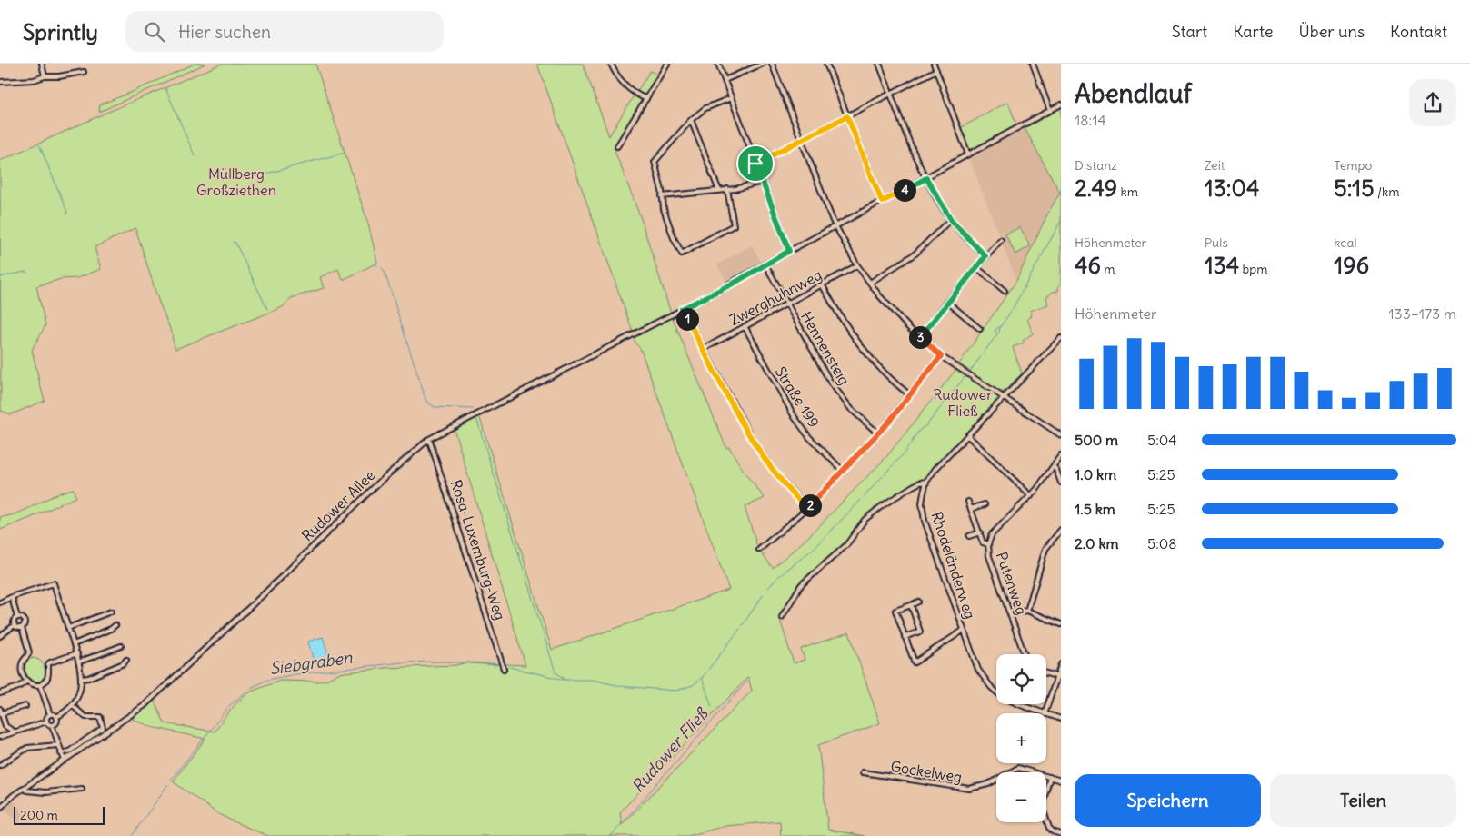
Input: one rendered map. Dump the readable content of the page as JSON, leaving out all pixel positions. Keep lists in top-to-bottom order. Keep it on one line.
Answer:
{"streets":{"street":["Zwerghuhnweg","Hennensteig","Straße 199","Rudower Allee","Rosa-Luxemburg-Weg","Rhodeländerweg","Putenweg","Gockelweg"]},"crossings":[["Zwerghuhnweg","Hennensteig"],["Zwerghuhnweg","Straße 199"],["Hennensteig","Rudower Allee"],["Rudower Allee","Rosa-Luxemburg-Weg"]],"water":["Siebgraben","Rudower Fließ"],"parks":["Müllberg Großziethen","Rudower Fließ"],"scale_bar":"200 m","page":{"header":"Sprintly","search":"Hier suchen","nav":["Start","Karte","Über uns","Kontakt"],"heading":["Abendlauf","18:14"],"stats":[["Distanz","2.49 km"],["Zeit","13:04"],["Tempo","5:15 /km"],["Höhenmeter","46 m"],["Puls","134 bpm"],["kcal","196"]],"pins":["4","1","3","2"],"chart":["Höhenmeter","133–173 m"],"list":[{"name":"500 m","note":"5:04"},{"name":"1.0 km","note":"5:25"},{"name":"1.5 km","note":"5:25"},{"name":"2.0 km","note":"5:08"}],"map_buttons":["+","−"],"buttons":["Speichern","Teilen"],"scale":"200 m"}}
